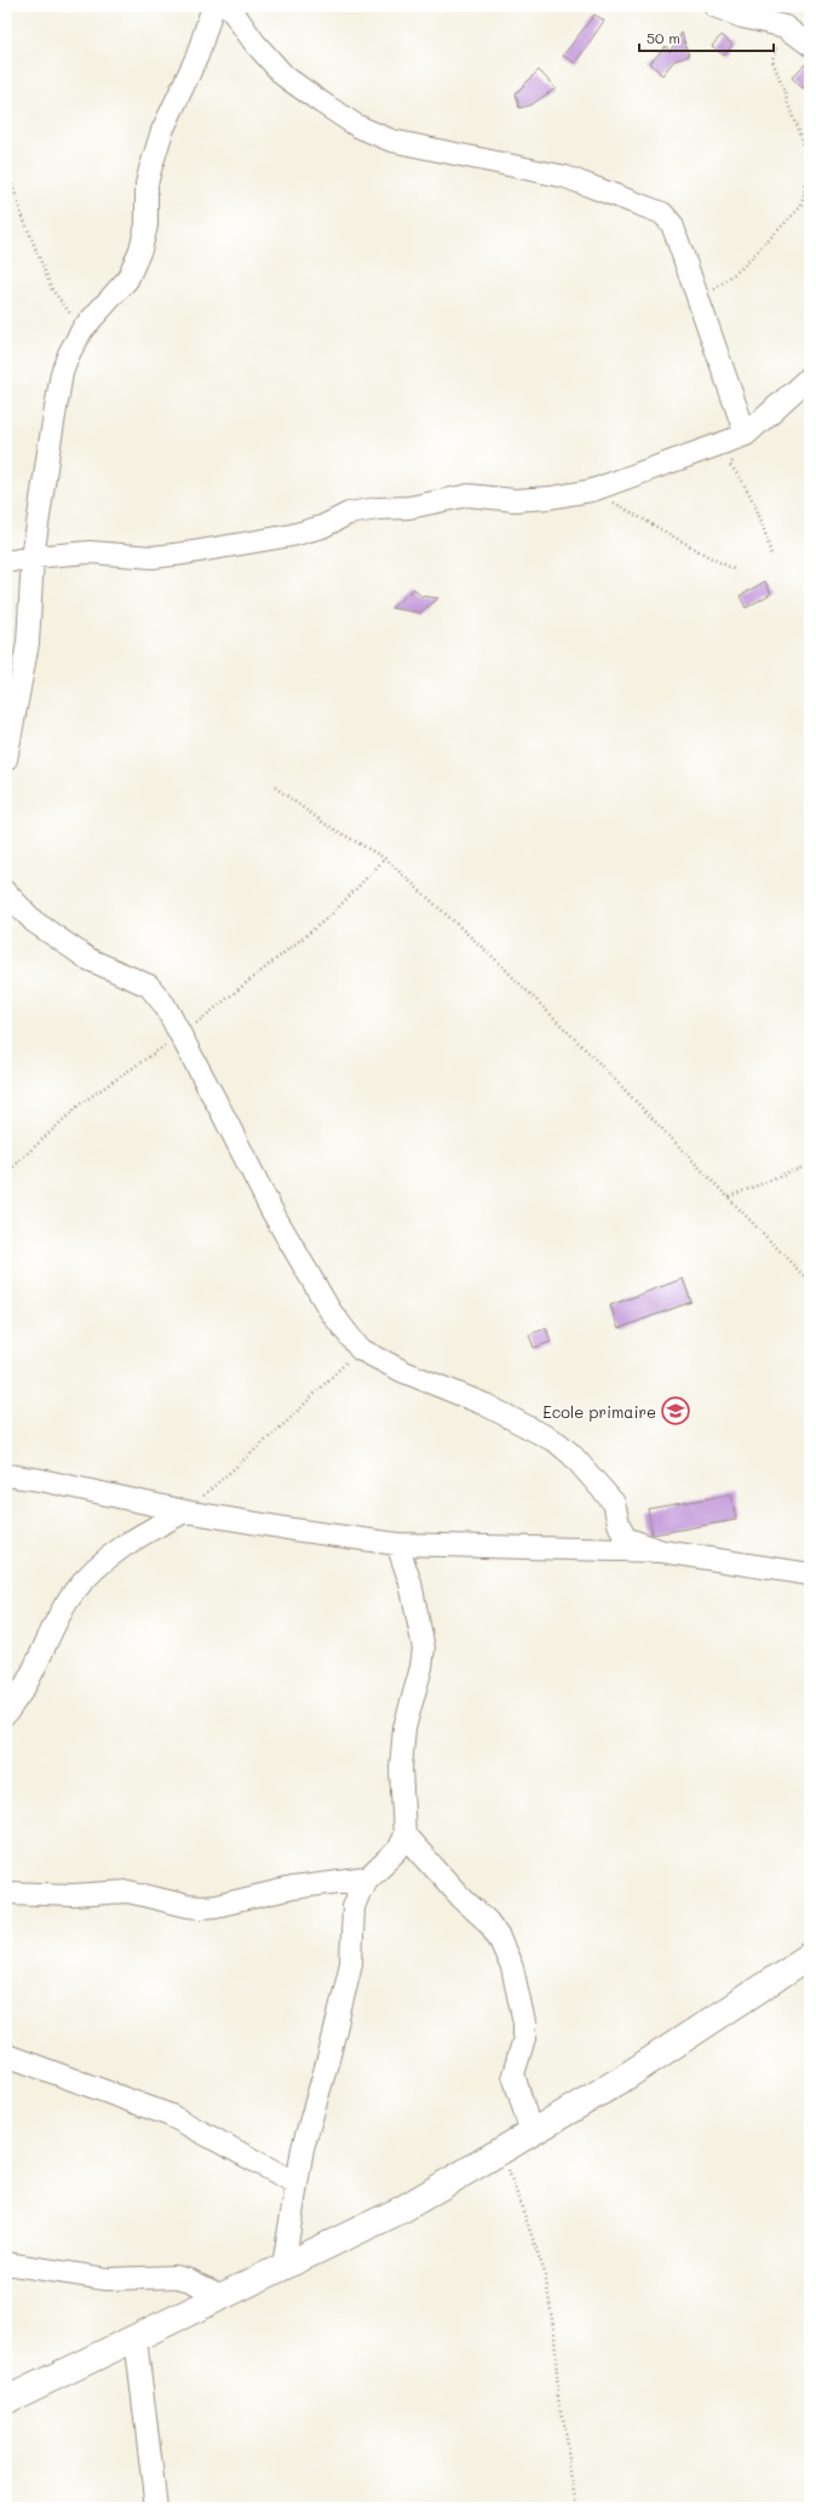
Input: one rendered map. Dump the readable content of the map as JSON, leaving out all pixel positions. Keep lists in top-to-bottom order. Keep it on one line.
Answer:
{"places":{"school or university":["Ecole primaire"]},"scale_bar":"50 m"}
